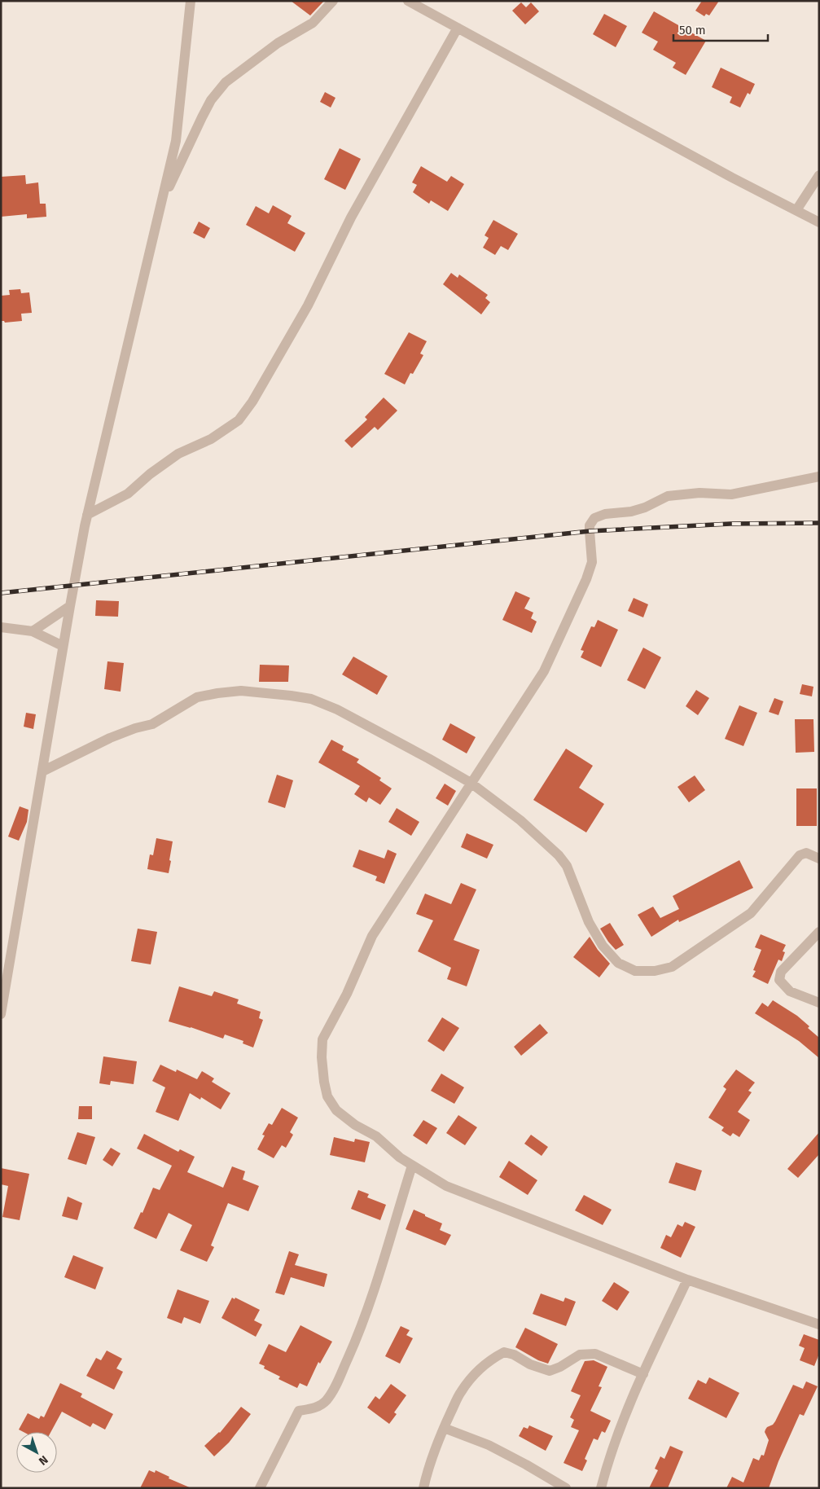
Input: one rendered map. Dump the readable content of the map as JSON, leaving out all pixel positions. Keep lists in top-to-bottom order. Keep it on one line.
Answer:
{"scale_bar":"50 m","north":"bottom right"}
